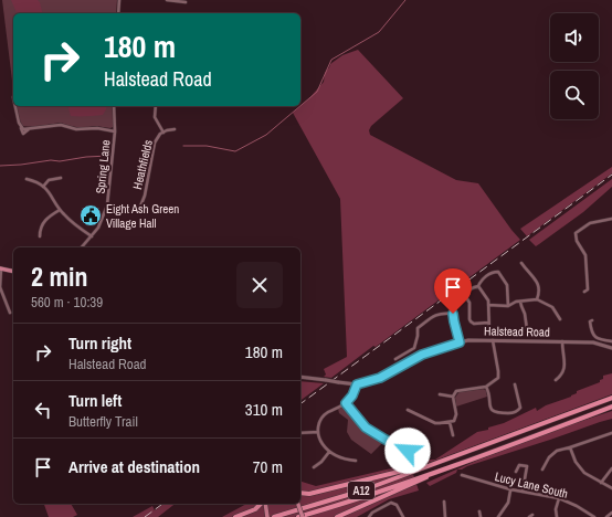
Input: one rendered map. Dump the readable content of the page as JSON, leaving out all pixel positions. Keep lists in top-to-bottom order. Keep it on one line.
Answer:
{"streets":{"highway":["A12"],"street":["Heathfields","Spring Lane","Halstead Road","Lucy Lane South"]},"crossings":[["Heathfields","Spring Lane"]],"places":{"public building":["Eight Ash Green Village Hall"]},"page":{"turn":["180 m","Halstead Road"],"heading":["2 min","560 m · 10:39"],"list":[{"name":"Turn right","note":"Halstead Road","value":"180 m"},{"name":"Turn left","note":"Butterfly Trail","value":"310 m"},{"name":"Arrive at destination","value":"70 m"}]}}
